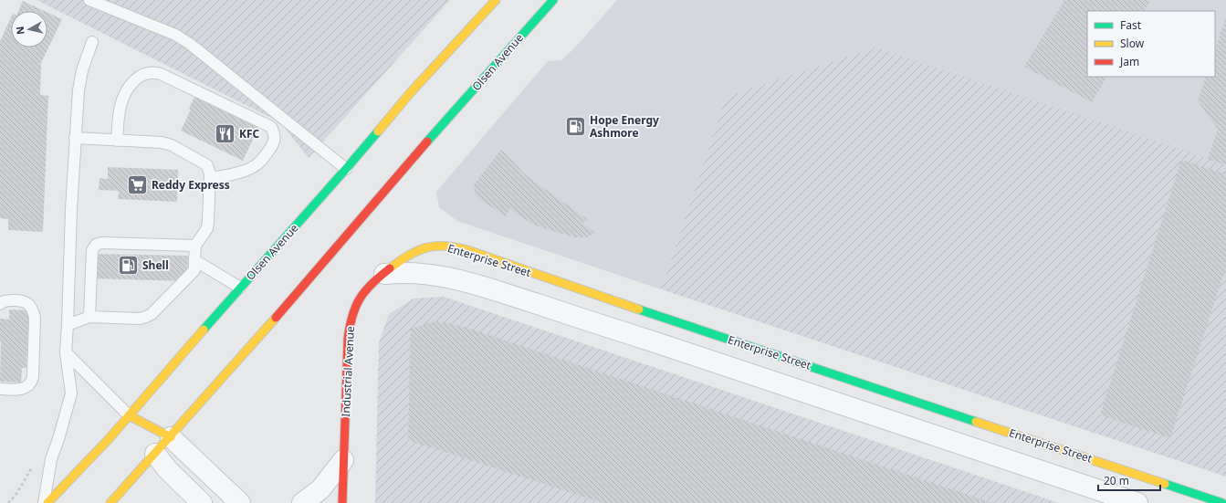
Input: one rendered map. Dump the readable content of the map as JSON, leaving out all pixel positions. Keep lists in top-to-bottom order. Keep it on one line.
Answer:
{"streets":{"main road":["Olsen Avenue","Enterprise Street","Industrial Avenue"]},"crossings":[["Enterprise Street","Industrial Avenue"]],"places":{"fuel station":["Hope Energy Ashmore","Shell"],"restaurant":["KFC"],"supermarket":["Reddy Express"]},"legend":["Fast","Slow","Jam"],"scale_bar":"20 m","north":"left"}
